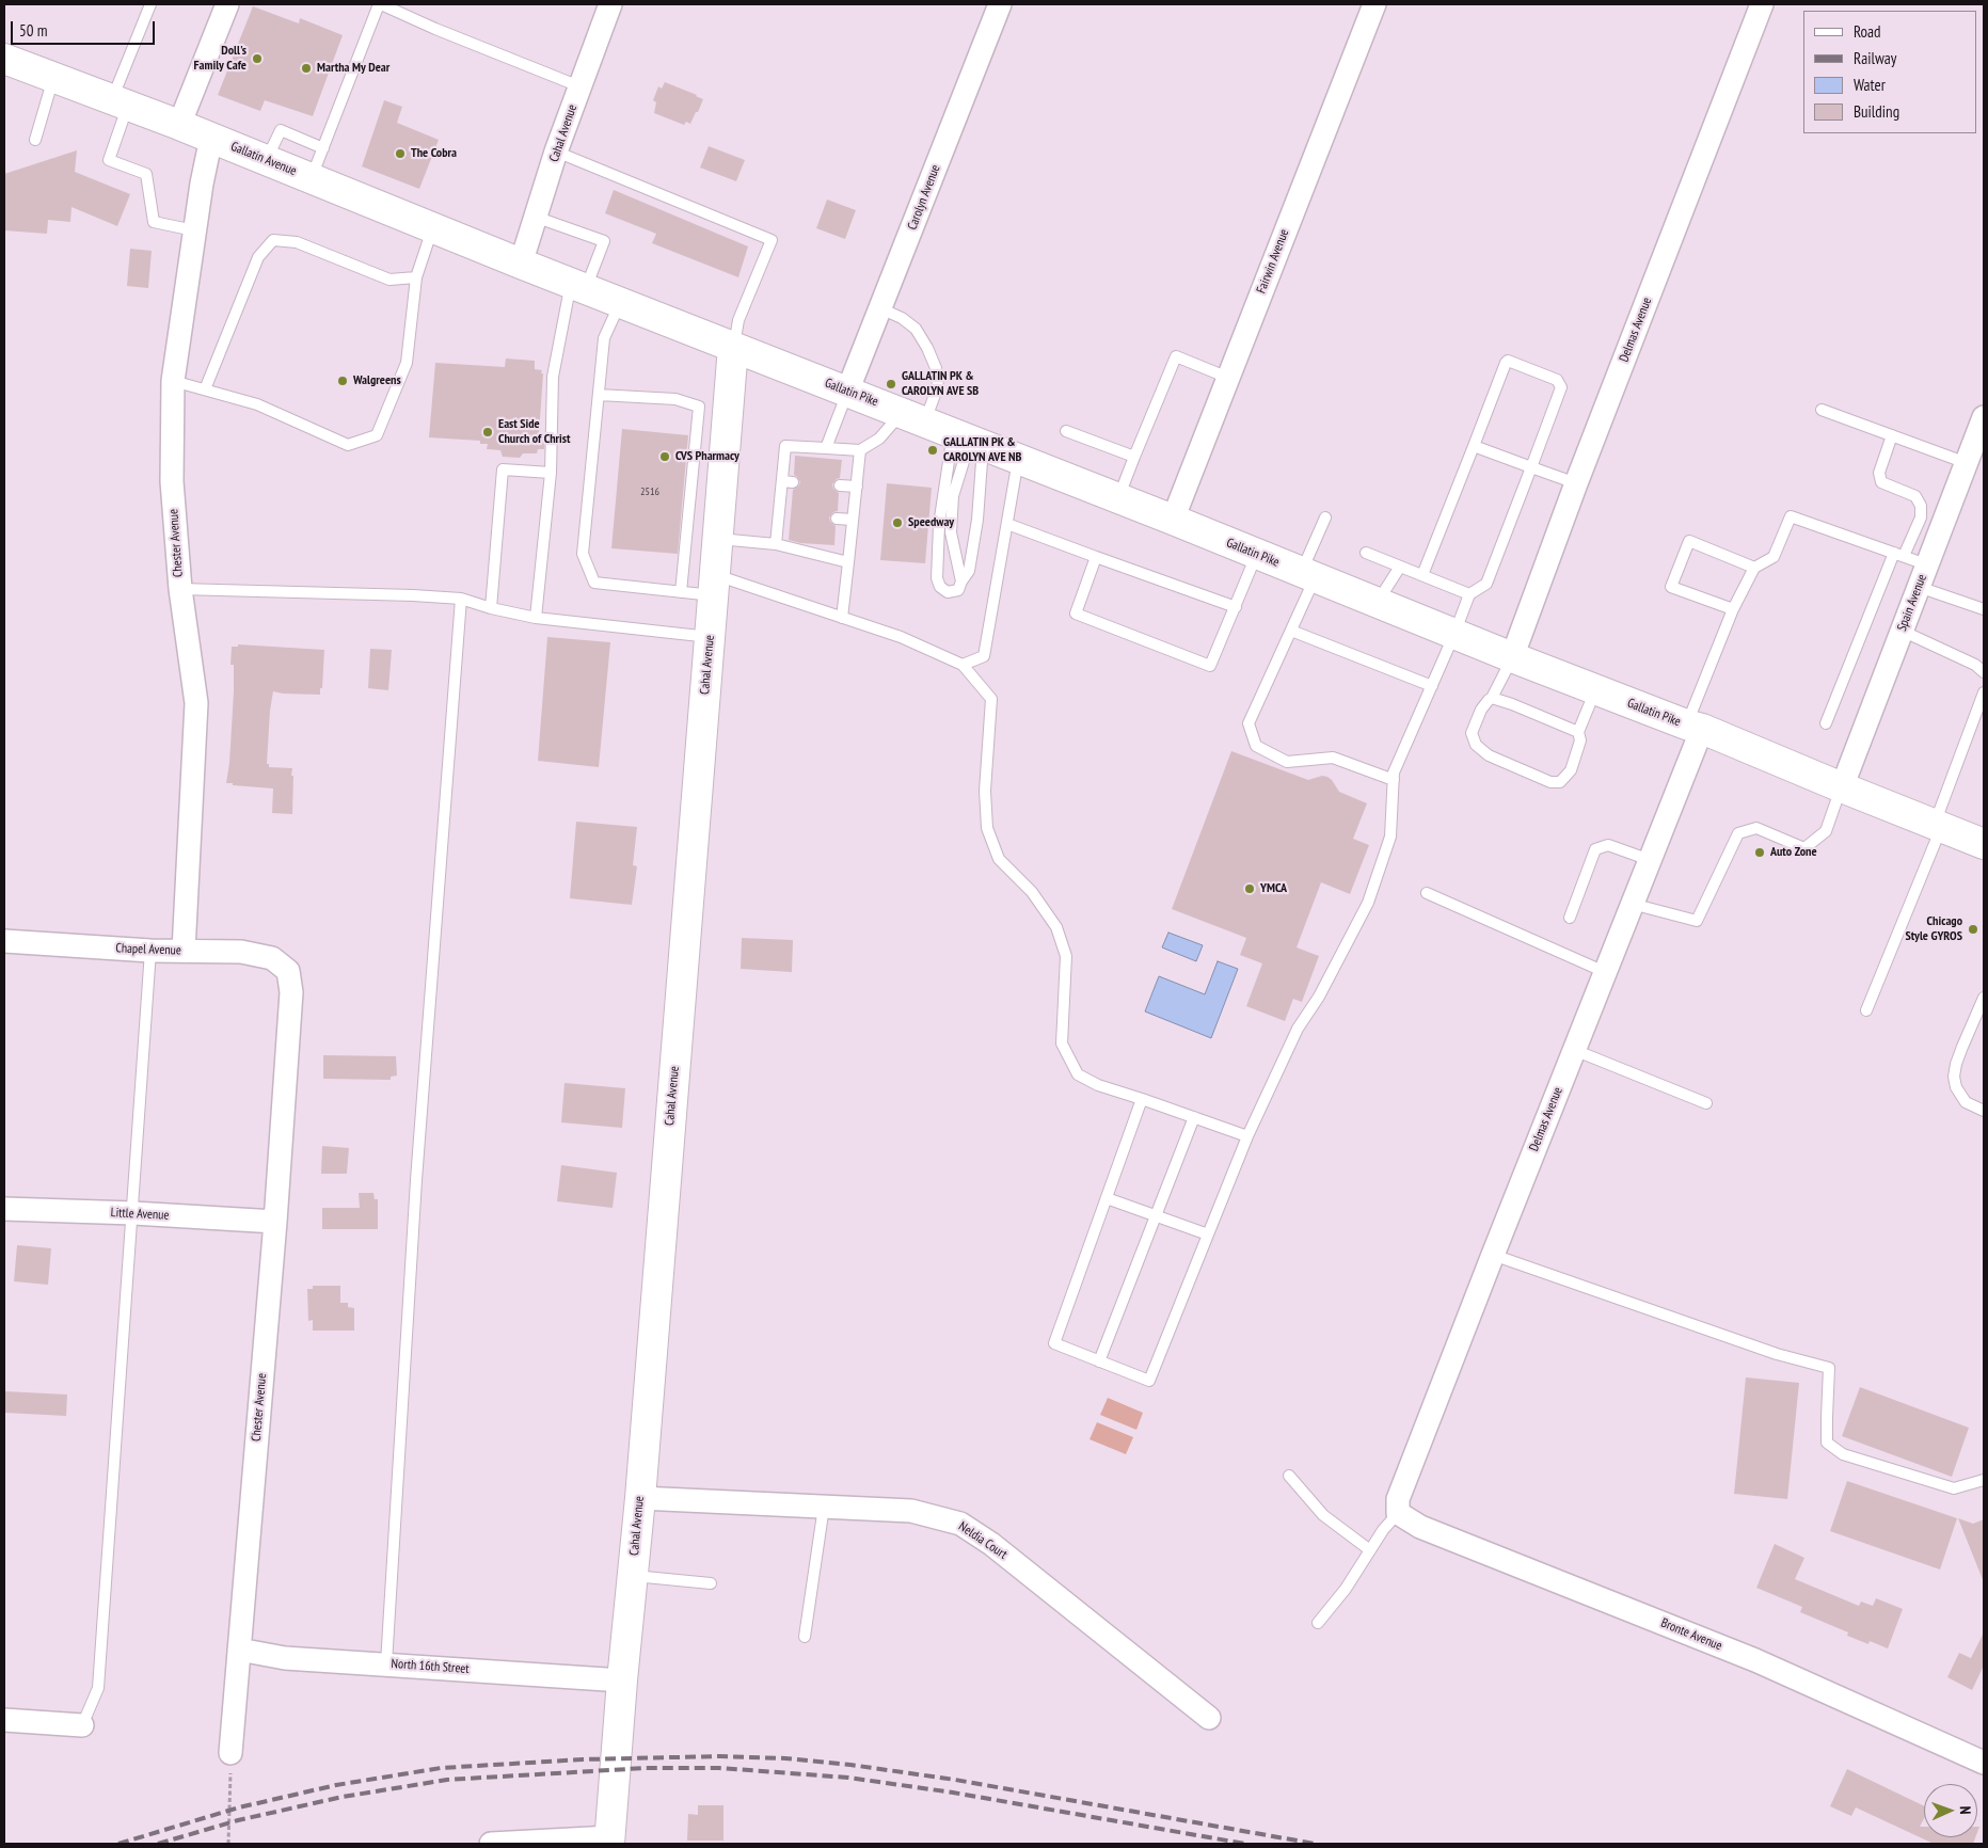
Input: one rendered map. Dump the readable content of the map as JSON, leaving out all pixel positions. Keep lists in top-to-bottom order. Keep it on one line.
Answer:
{"streets":{"main road":["Cahal Avenue","Gallatin Avenue","Gallatin Pike"],"street":["Carolyn Avenue","Fairwin Avenue","Delmas Avenue","Chester Avenue","Spain Avenue","Chapel Avenue","Little Avenue","Neldia Court","Bronte Avenue","North 16th Street"]},"crossings":[["Cahal Avenue","Gallatin Avenue"],["Cahal Avenue","Gallatin Pike"],["Cahal Avenue","Neldia Court"],["Cahal Avenue","North 16th Street"],["Gallatin Avenue","Gallatin Pike"],["Gallatin Avenue","Chester Avenue"],["Carolyn Avenue","Gallatin Pike"],["Fairwin Avenue","Gallatin Pike"],["Delmas Avenue","Gallatin Pike"],["Delmas Avenue","Bronte Avenue"],["Gallatin Pike","Spain Avenue"],["Chester Avenue","Chapel Avenue"],["Chester Avenue","Little Avenue"],["Chester Avenue","North 16th Street"]],"places":["Doll's Family Cafe","Martha My Dear","The Cobra","Walgreens","GALLATIN PK & CAROLYN AVE SB","East Side Church of Christ","GALLATIN PK & CAROLYN AVE NB","CVS Pharmacy","Speedway","Auto Zone","YMCA","Chicago Style GYROS"],"house_numbers":["2516"],"legend":["Road","Railway","Water","Building"],"scale_bar":"50 m","north":"right"}
